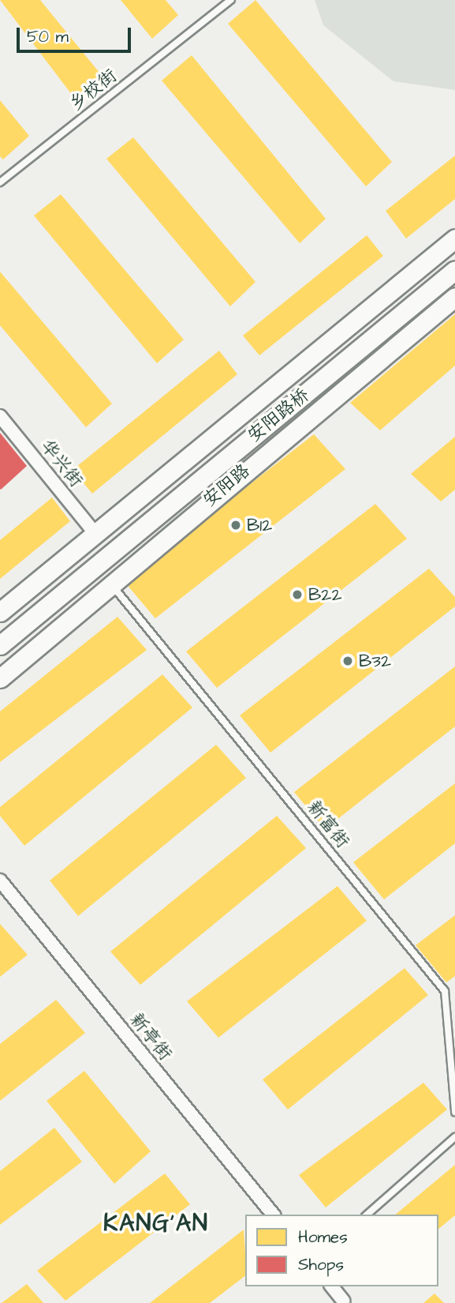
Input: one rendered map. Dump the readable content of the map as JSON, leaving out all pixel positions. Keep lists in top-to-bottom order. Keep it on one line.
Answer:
{"streets":{"main road":["安阳路桥","安阳路"],"street":["华兴街","新亭街"],"lane":["乡校街","新富街"]},"crossings":[["安阳路","新富街"]],"districts":["KANG'AN"],"places":["B12","B22","B32"],"legend":["Homes","Shops"],"scale_bar":"50 m"}
